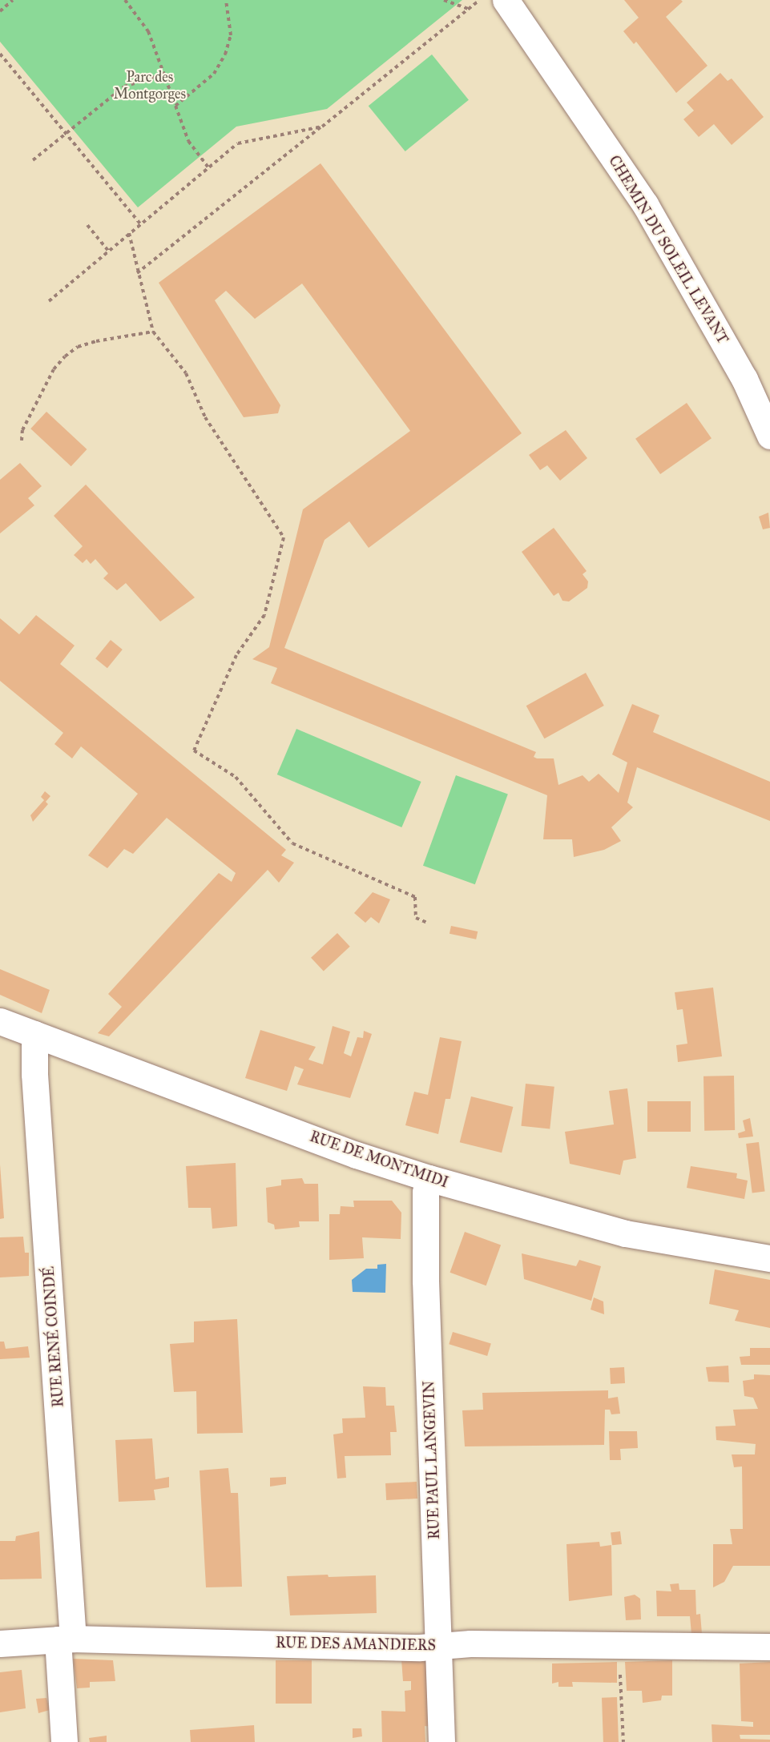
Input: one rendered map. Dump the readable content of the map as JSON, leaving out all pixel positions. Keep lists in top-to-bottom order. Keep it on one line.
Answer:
{"streets":{"street":["CHEMIN DU SOLEIL LEVANT","RUE DE MONTMIDI","RUE RENÉ COINDÉ","RUE PAUL LANGEVIN","RUE DES AMANDIERS"]},"crossings":[["RUE DE MONTMIDI","RUE RENÉ COINDÉ"],["RUE DE MONTMIDI","RUE PAUL LANGEVIN"],["RUE RENÉ COINDÉ","RUE DES AMANDIERS"],["RUE PAUL LANGEVIN","RUE DES AMANDIERS"]],"parks":["Parc des Montgorges"]}
